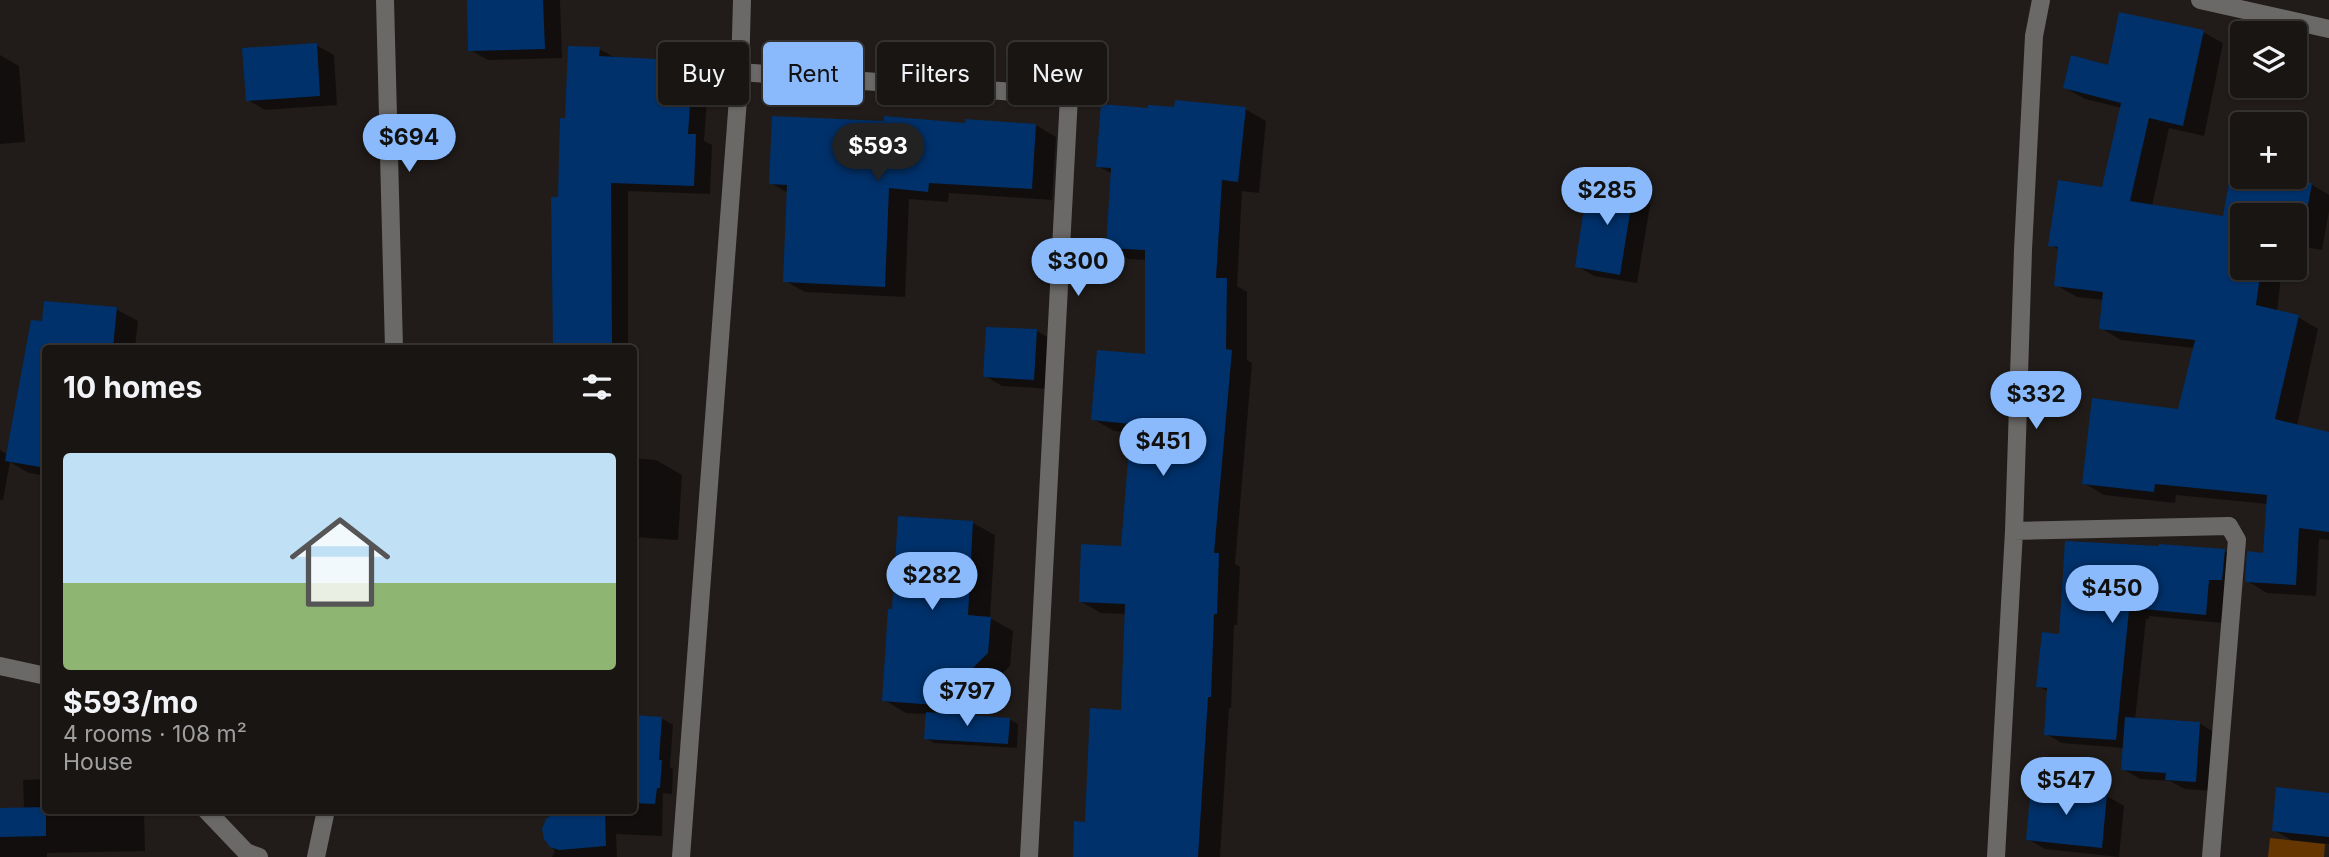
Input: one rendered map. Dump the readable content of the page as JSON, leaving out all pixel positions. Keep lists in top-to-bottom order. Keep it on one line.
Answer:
{"page":{"map_buttons":["+","−"],"chip":["Buy","Rent","Filters","New"],"price":["$694","$593","$285","$300","$332","$451","$282","$450","$797","$547"],"heading":"10 homes","list":[{"name":"$593/mo","note":"4 rooms · 108 m² · House"}]}}
